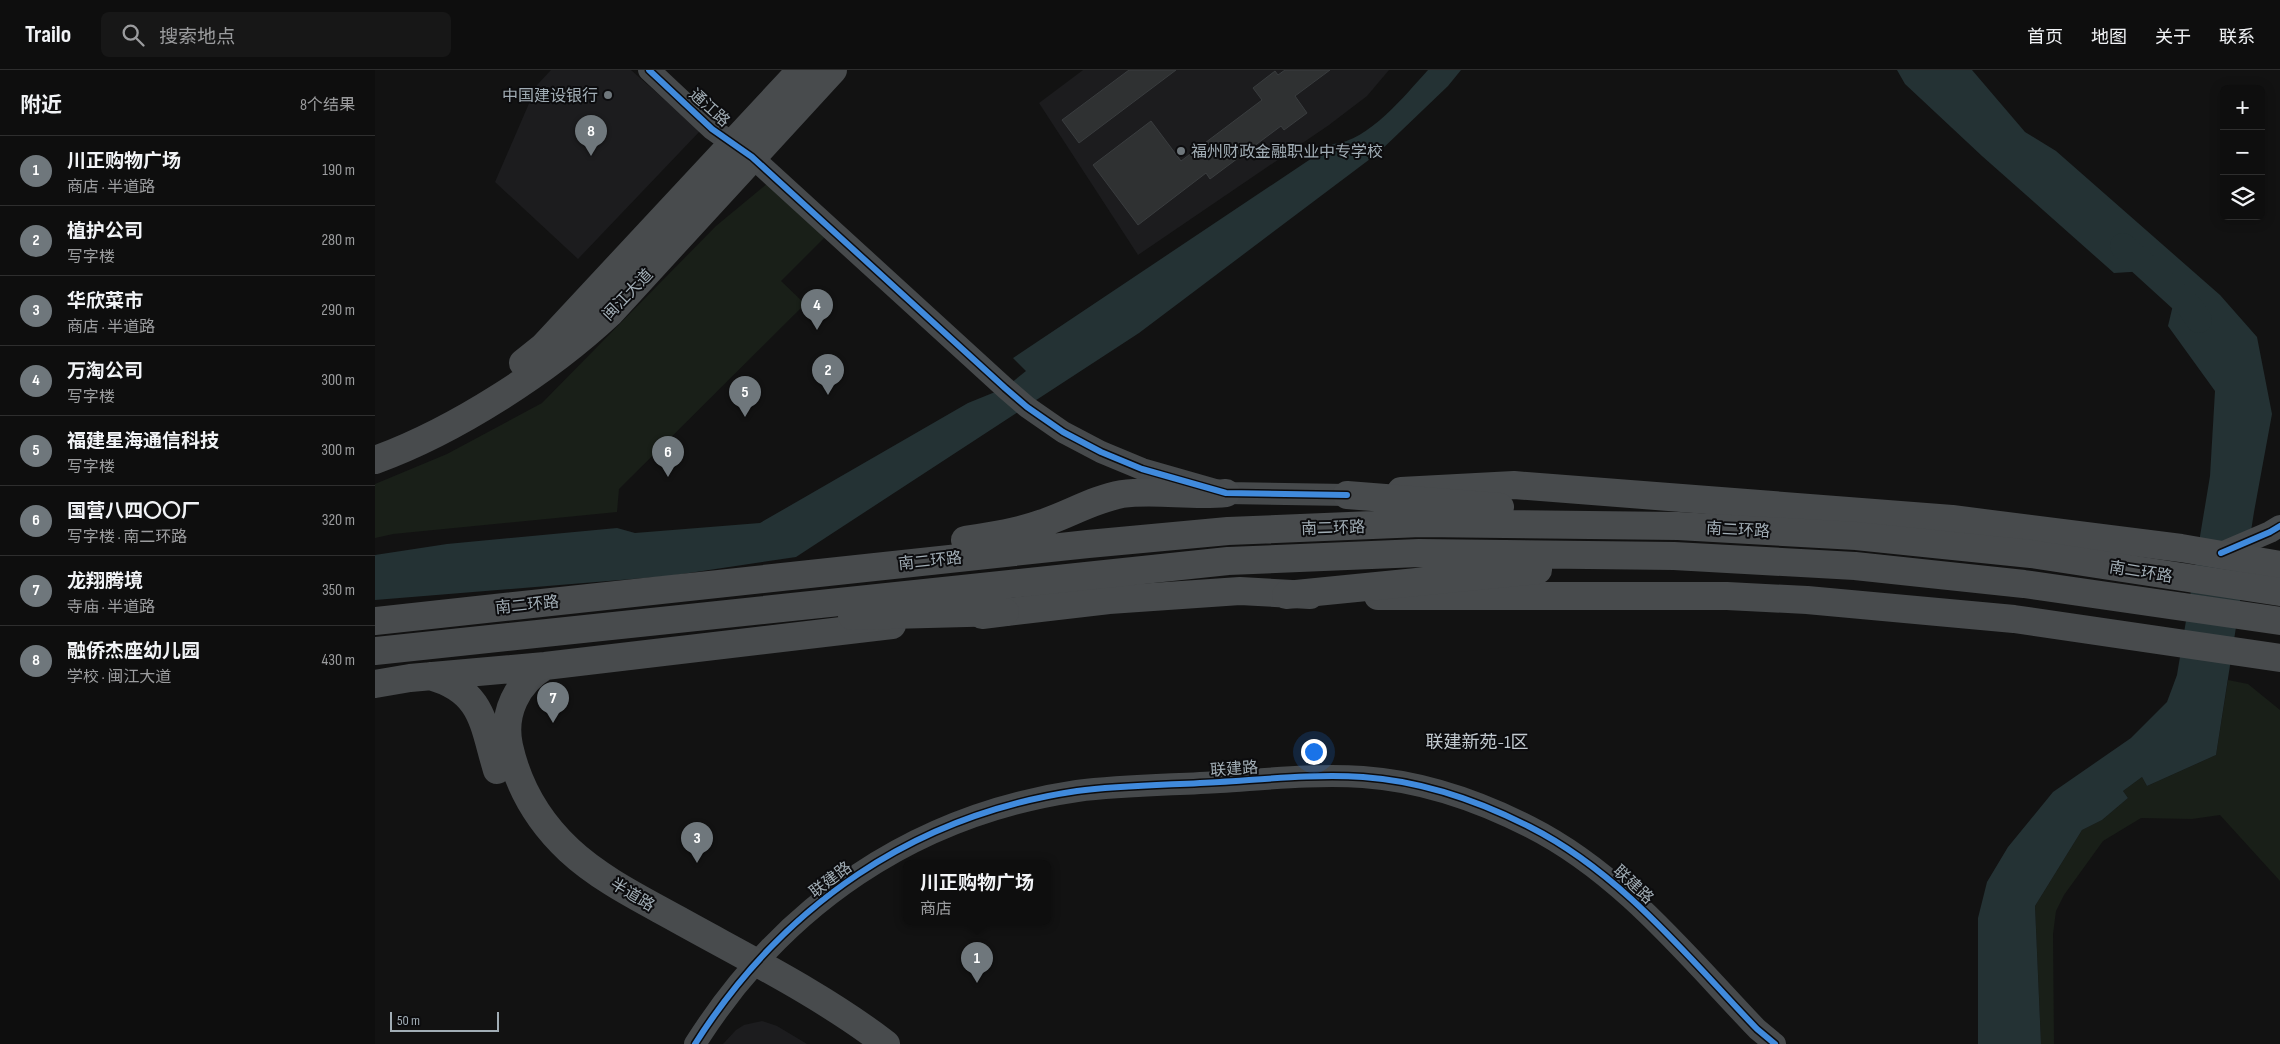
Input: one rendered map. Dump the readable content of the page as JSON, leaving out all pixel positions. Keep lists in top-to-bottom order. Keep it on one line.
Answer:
{"streets":{"main road":["闽江大道","南二环路","半道路"],"street":["通江路","联建路"]},"crossings":[["通江路","闽江大道"],["联建路","半道路"]],"districts":["联建新苑-1区"],"places":["中国建设银行","福州财政金融职业中专学校"],"scale_bar":"50 m","page":{"header":"Trailo","search":"搜索地点","nav":["首页","地图","关于","联系"],"heading":["附近","8个结果"],"map_buttons":["+","−"],"pins":["8","4","2","5","6","7","3","1"],"list":[{"mark":"1","name":"川正购物广场","note":"商店 · 半道路","value":"190 m"},{"mark":"2","name":"植护公司","note":"写字楼","value":"280 m"},{"mark":"3","name":"华欣菜市","note":"商店 · 半道路","value":"290 m"},{"mark":"4","name":"万淘公司","note":"写字楼","value":"300 m"},{"mark":"5","name":"福建星海通信科技","note":"写字楼","value":"300 m"},{"mark":"6","name":"国营八四〇〇厂","note":"写字楼 · 南二环路","value":"320 m"},{"mark":"7","name":"龙翔腾境","note":"寺庙 · 半道路","value":"350 m"},{"mark":"8","name":"融侨杰座幼儿园","note":"学校 · 闽江大道","value":"430 m"}],"popup":["川正购物广场","商店"],"scale":"50 m"}}
